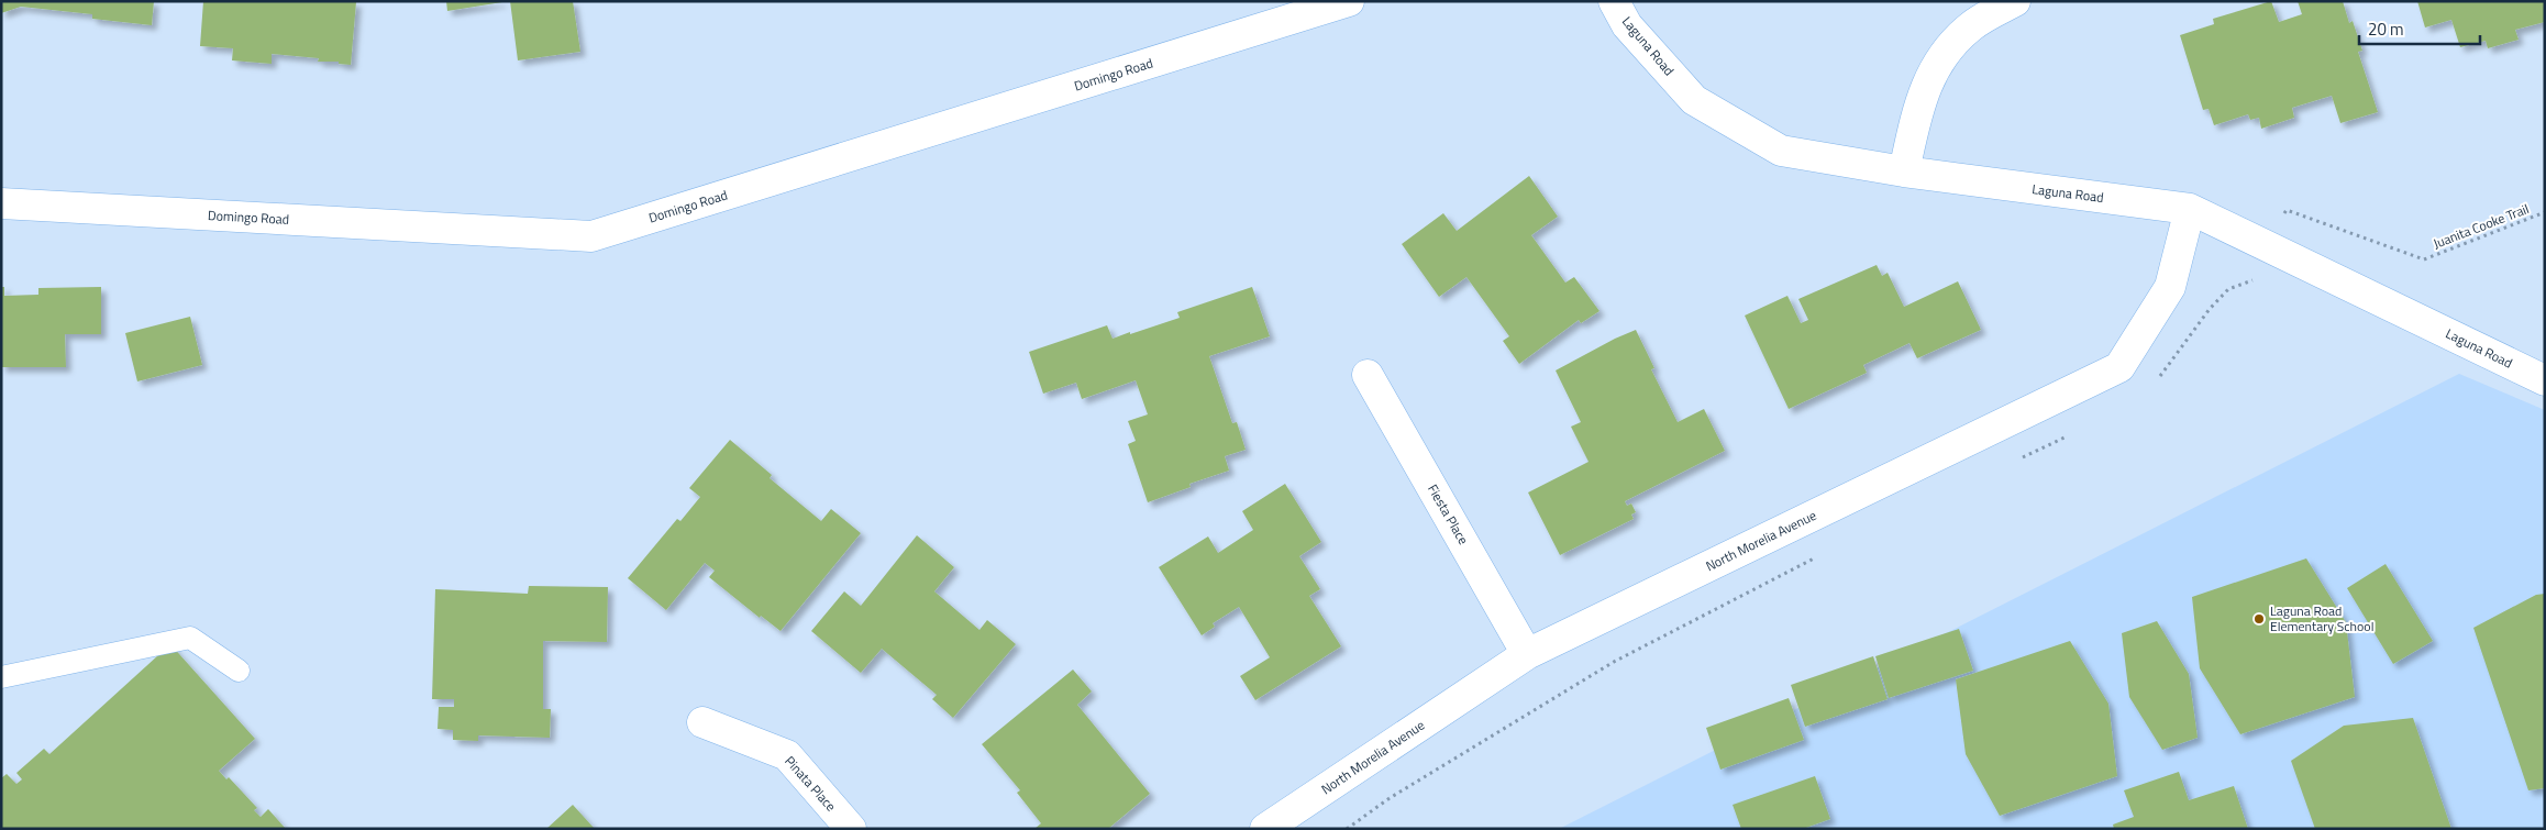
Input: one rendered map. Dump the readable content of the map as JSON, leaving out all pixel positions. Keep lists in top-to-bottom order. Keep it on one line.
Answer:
{"streets":{"street":["Laguna Road","Domingo Road","Fiesta Place","North Morelia Avenue","Pinata Place"],"path":["Juanita Cooke Trail"]},"crossings":[["Laguna Road","North Morelia Avenue"],["Fiesta Place","North Morelia Avenue"]],"places":["Laguna Road Elementary School"],"scale_bar":"20 m"}
